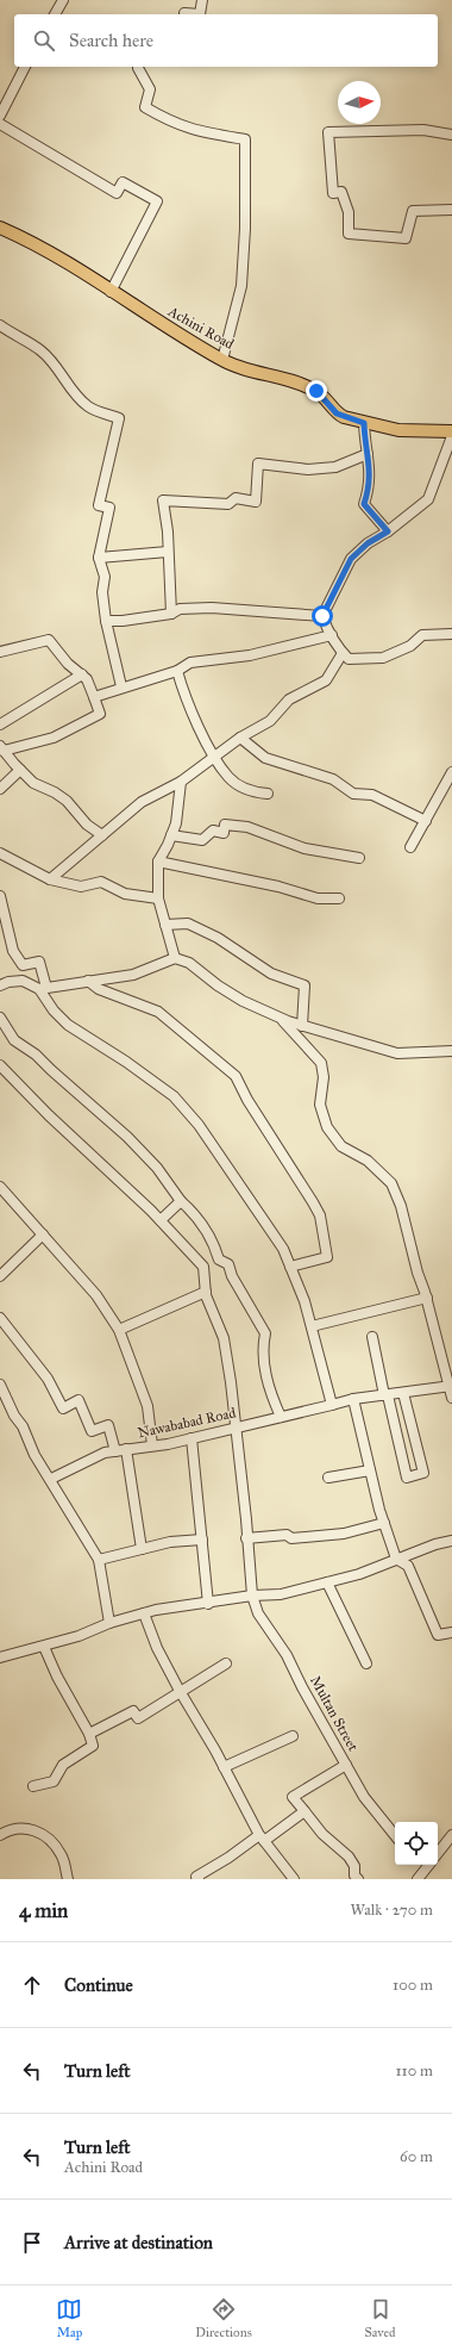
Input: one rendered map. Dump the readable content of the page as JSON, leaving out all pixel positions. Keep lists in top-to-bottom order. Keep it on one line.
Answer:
{"streets":{"main road":["Achini Road"],"street":["Nawababad Road","Multan Street"]},"crossings":[["Nawababad Road","Multan Street"]],"north":"right","page":{"search":"Search here","heading":["4 min","Walk · 270 m"],"list":[["Continue","100 m"],["Turn left","110 m"],["Turn left","Achini Road","60 m"],"Arrive at destination"],"nav":["Map","Directions","Saved"]}}
